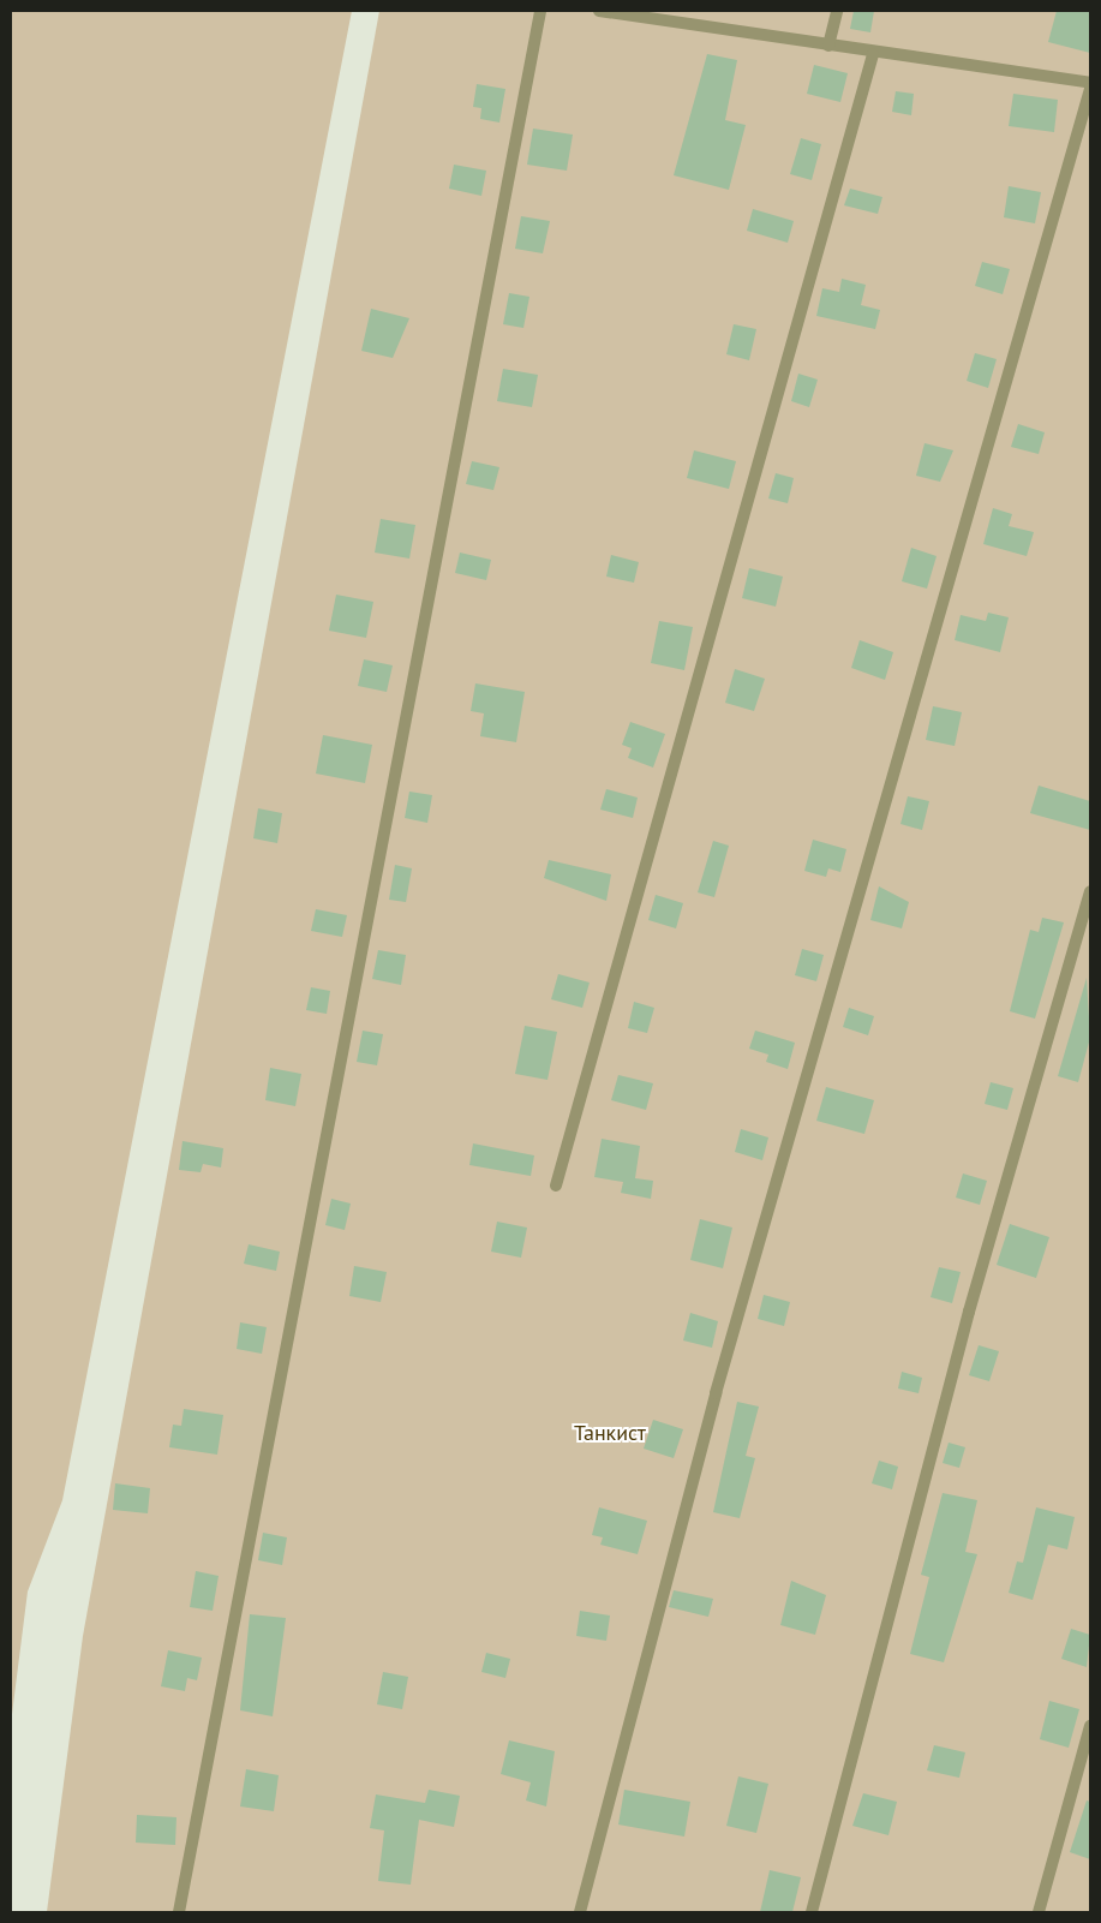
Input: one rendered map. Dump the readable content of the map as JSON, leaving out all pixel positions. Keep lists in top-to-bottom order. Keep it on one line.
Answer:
{"parks":["Танкист"]}
